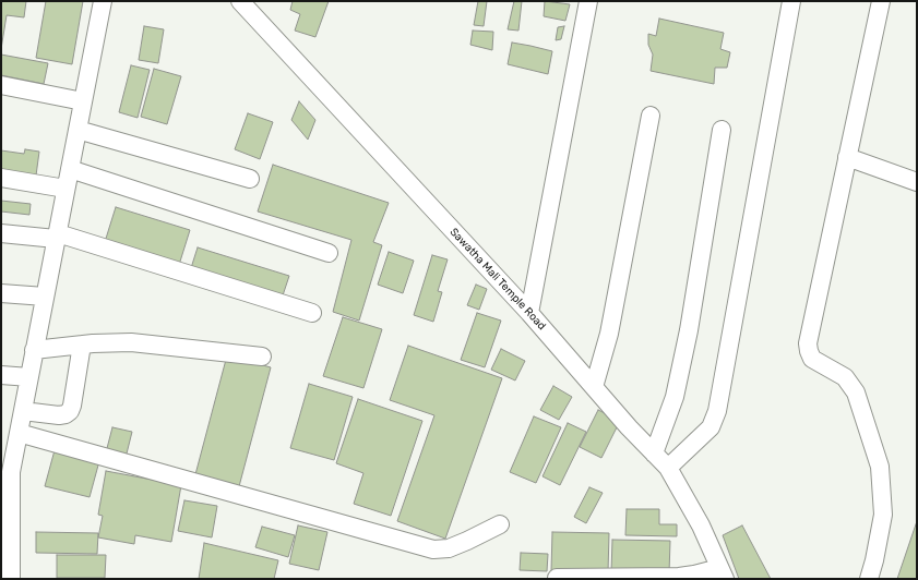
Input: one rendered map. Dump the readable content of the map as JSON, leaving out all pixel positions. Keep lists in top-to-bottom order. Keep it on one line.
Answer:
{"streets":{"street":["Sawatha Mali Temple Road"]}}
